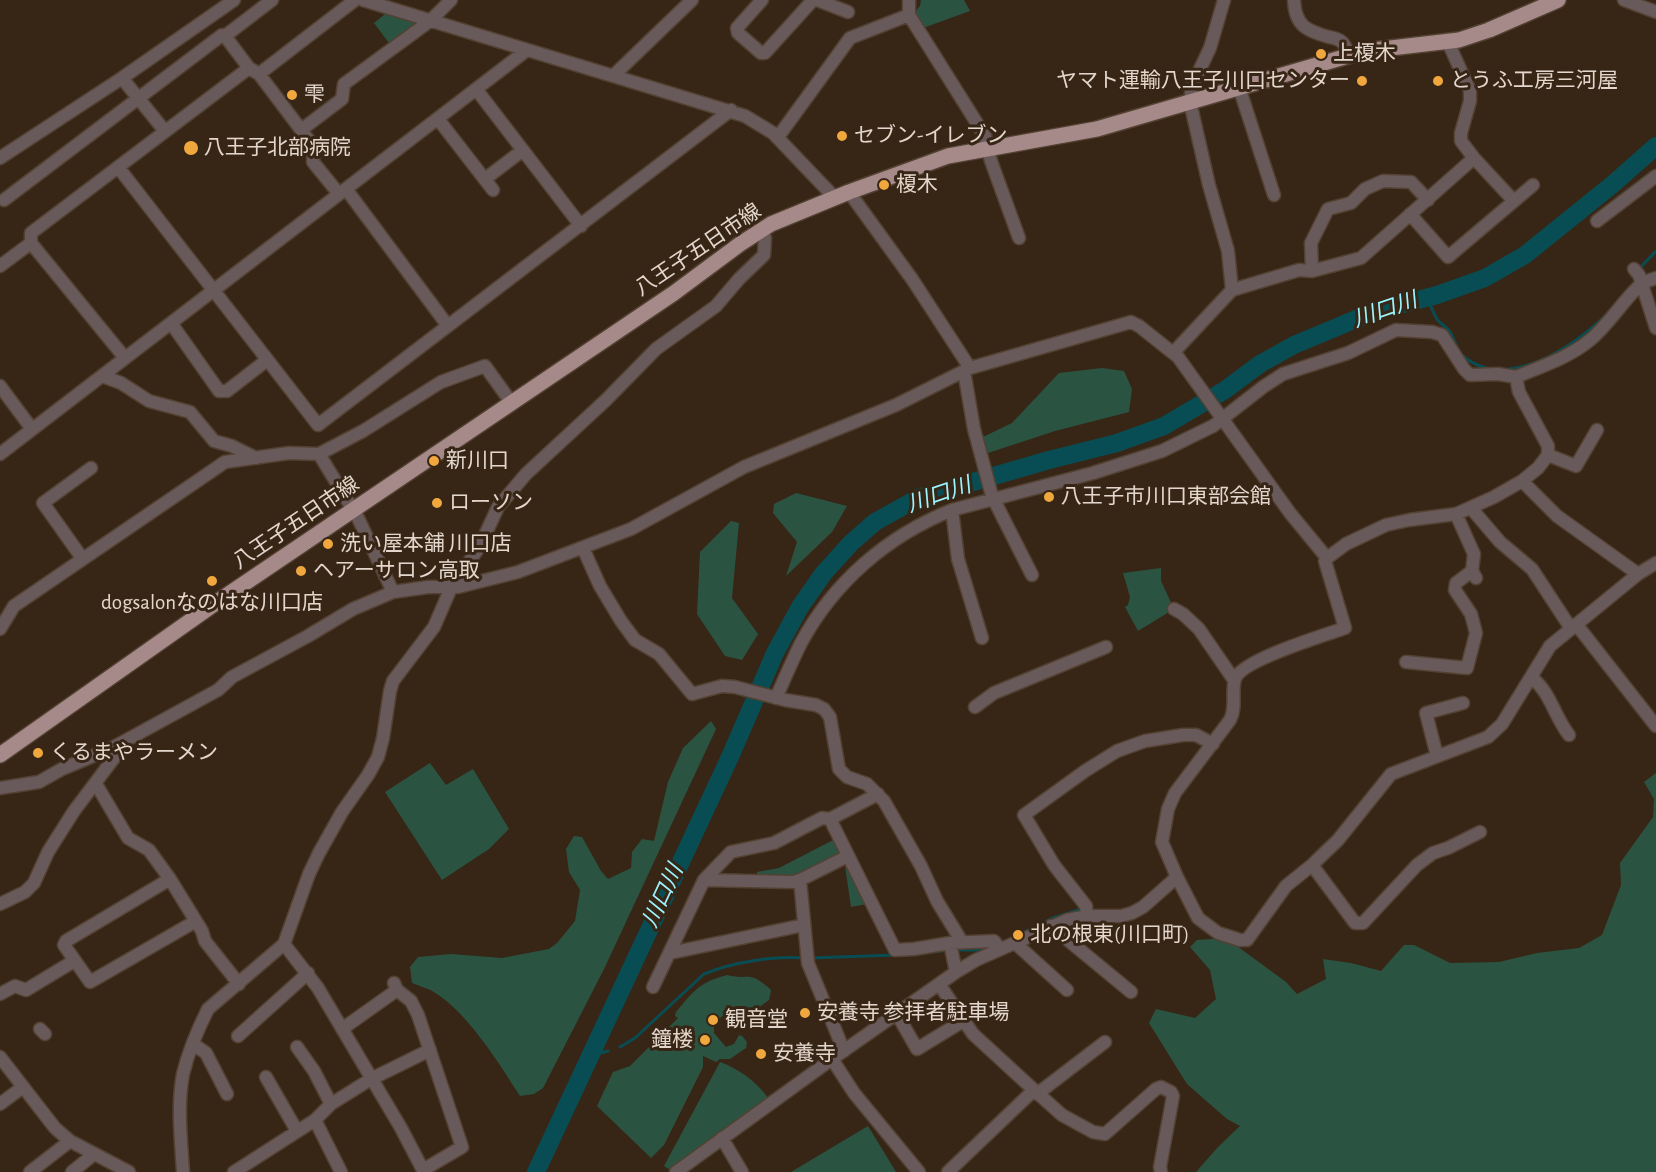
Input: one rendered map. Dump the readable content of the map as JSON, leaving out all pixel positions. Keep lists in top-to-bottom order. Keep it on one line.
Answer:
{"streets":{"main road":["八王子五日市線"]},"water":["川口川"],"places":["上榎木","ヤマト運輸八王子川口センター","とうふ工房三河屋","雫","セブン-イレブン","八王子北部病院","榎木","新川口","八王子市川口東部会館","ローソン","洗い屋本舗 川口店","ヘアーサロン高取","dogsalonなのはな川口店","くるまやラーメン","北の根東(川口町)","安養寺 参拝者駐車場","観音堂","鐘楼","安養寺"]}
